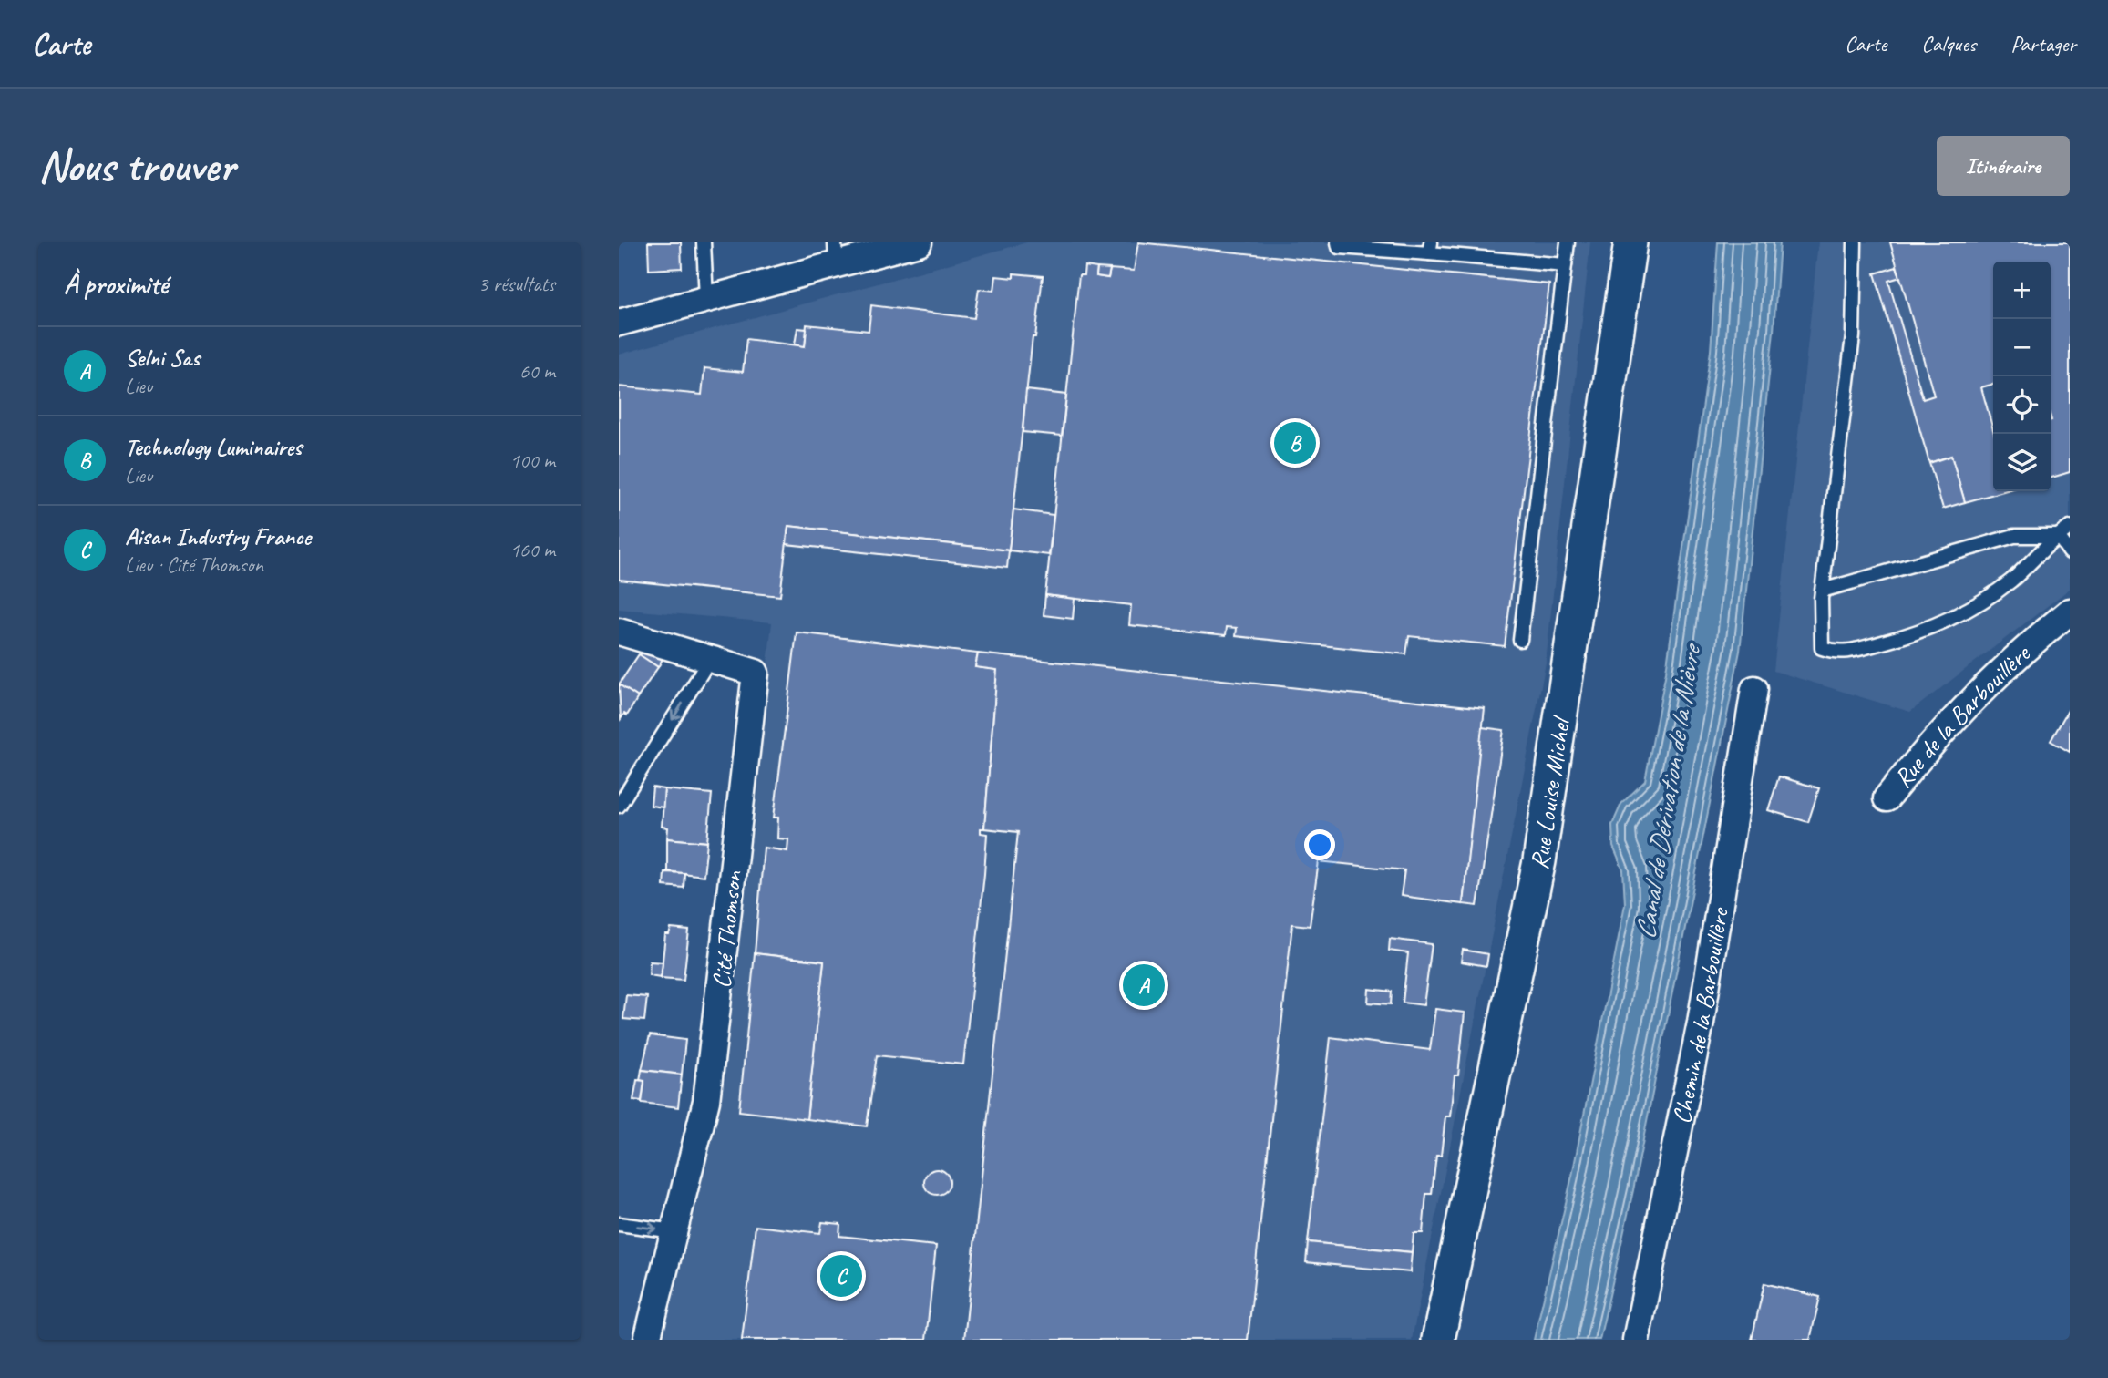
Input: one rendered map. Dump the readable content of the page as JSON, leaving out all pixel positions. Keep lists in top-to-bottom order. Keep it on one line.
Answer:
{"streets":{"street":["Rue de la Barbouillère","Rue Louise Michel","Cité Thomson","Chemin de la Barbouillère"]},"water":["Canal de Dérivation de la Nièvre"],"page":{"header":"Carte","nav":["Carte","Calques","Partager"],"buttons":"Itinéraire","title":"Nous trouver","heading":["À proximité","3 résultats"],"map_buttons":["+","−"],"list":[{"mark":"A","name":"Selni Sas","note":"Lieu","value":"60 m"},{"mark":"B","name":"Technology Luminaires","note":"Lieu","value":"100 m"},{"mark":"C","name":"Aisan Industry France","note":"Lieu · Cité Thomson","value":"160 m"}],"pins":["B","A","C"]}}
